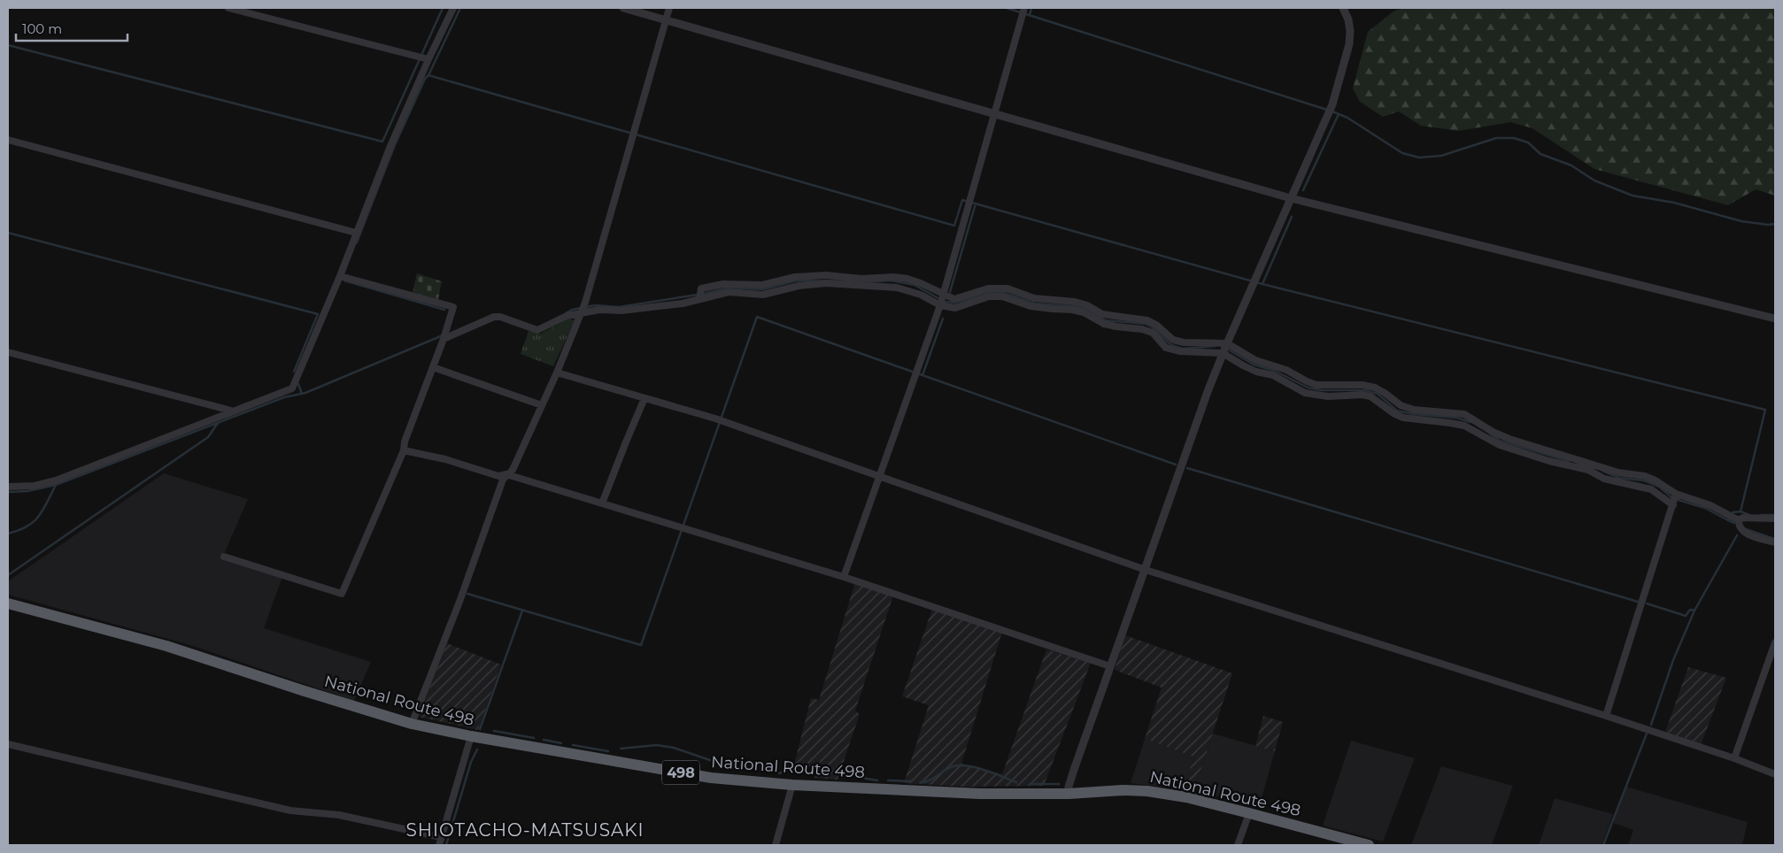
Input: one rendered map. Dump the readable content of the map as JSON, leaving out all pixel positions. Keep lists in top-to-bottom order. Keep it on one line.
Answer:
{"streets":{"highway":["National Route 498","498"]},"districts":["SHIOTACHO-MATSUSAKI"],"scale_bar":"100 m"}
